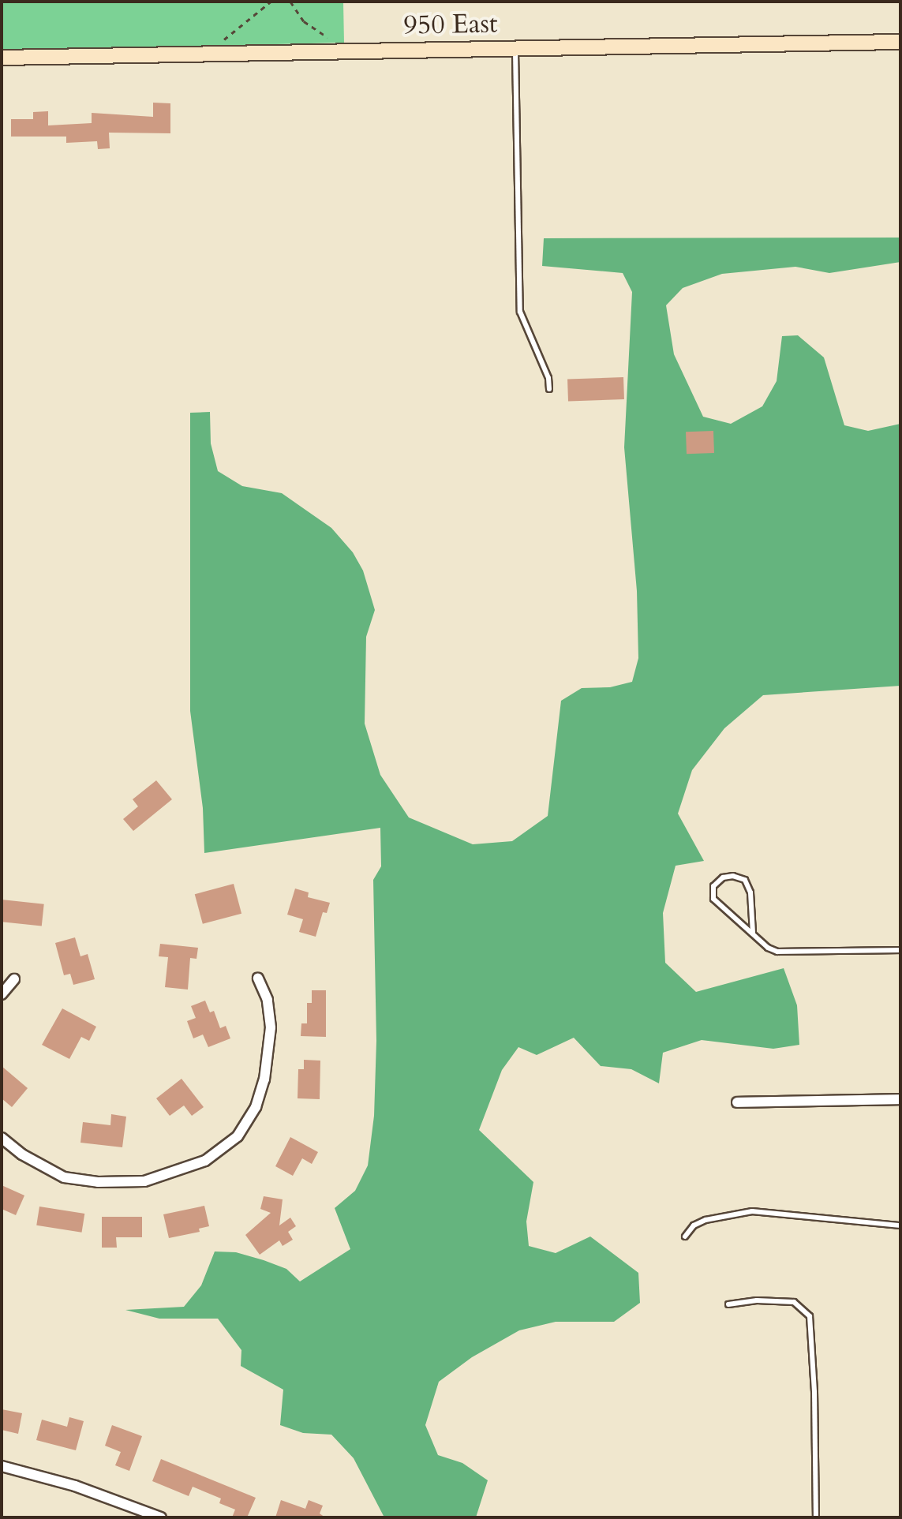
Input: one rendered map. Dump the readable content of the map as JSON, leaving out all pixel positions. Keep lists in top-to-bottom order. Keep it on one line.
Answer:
{"streets":{"street":["950 East"]}}
